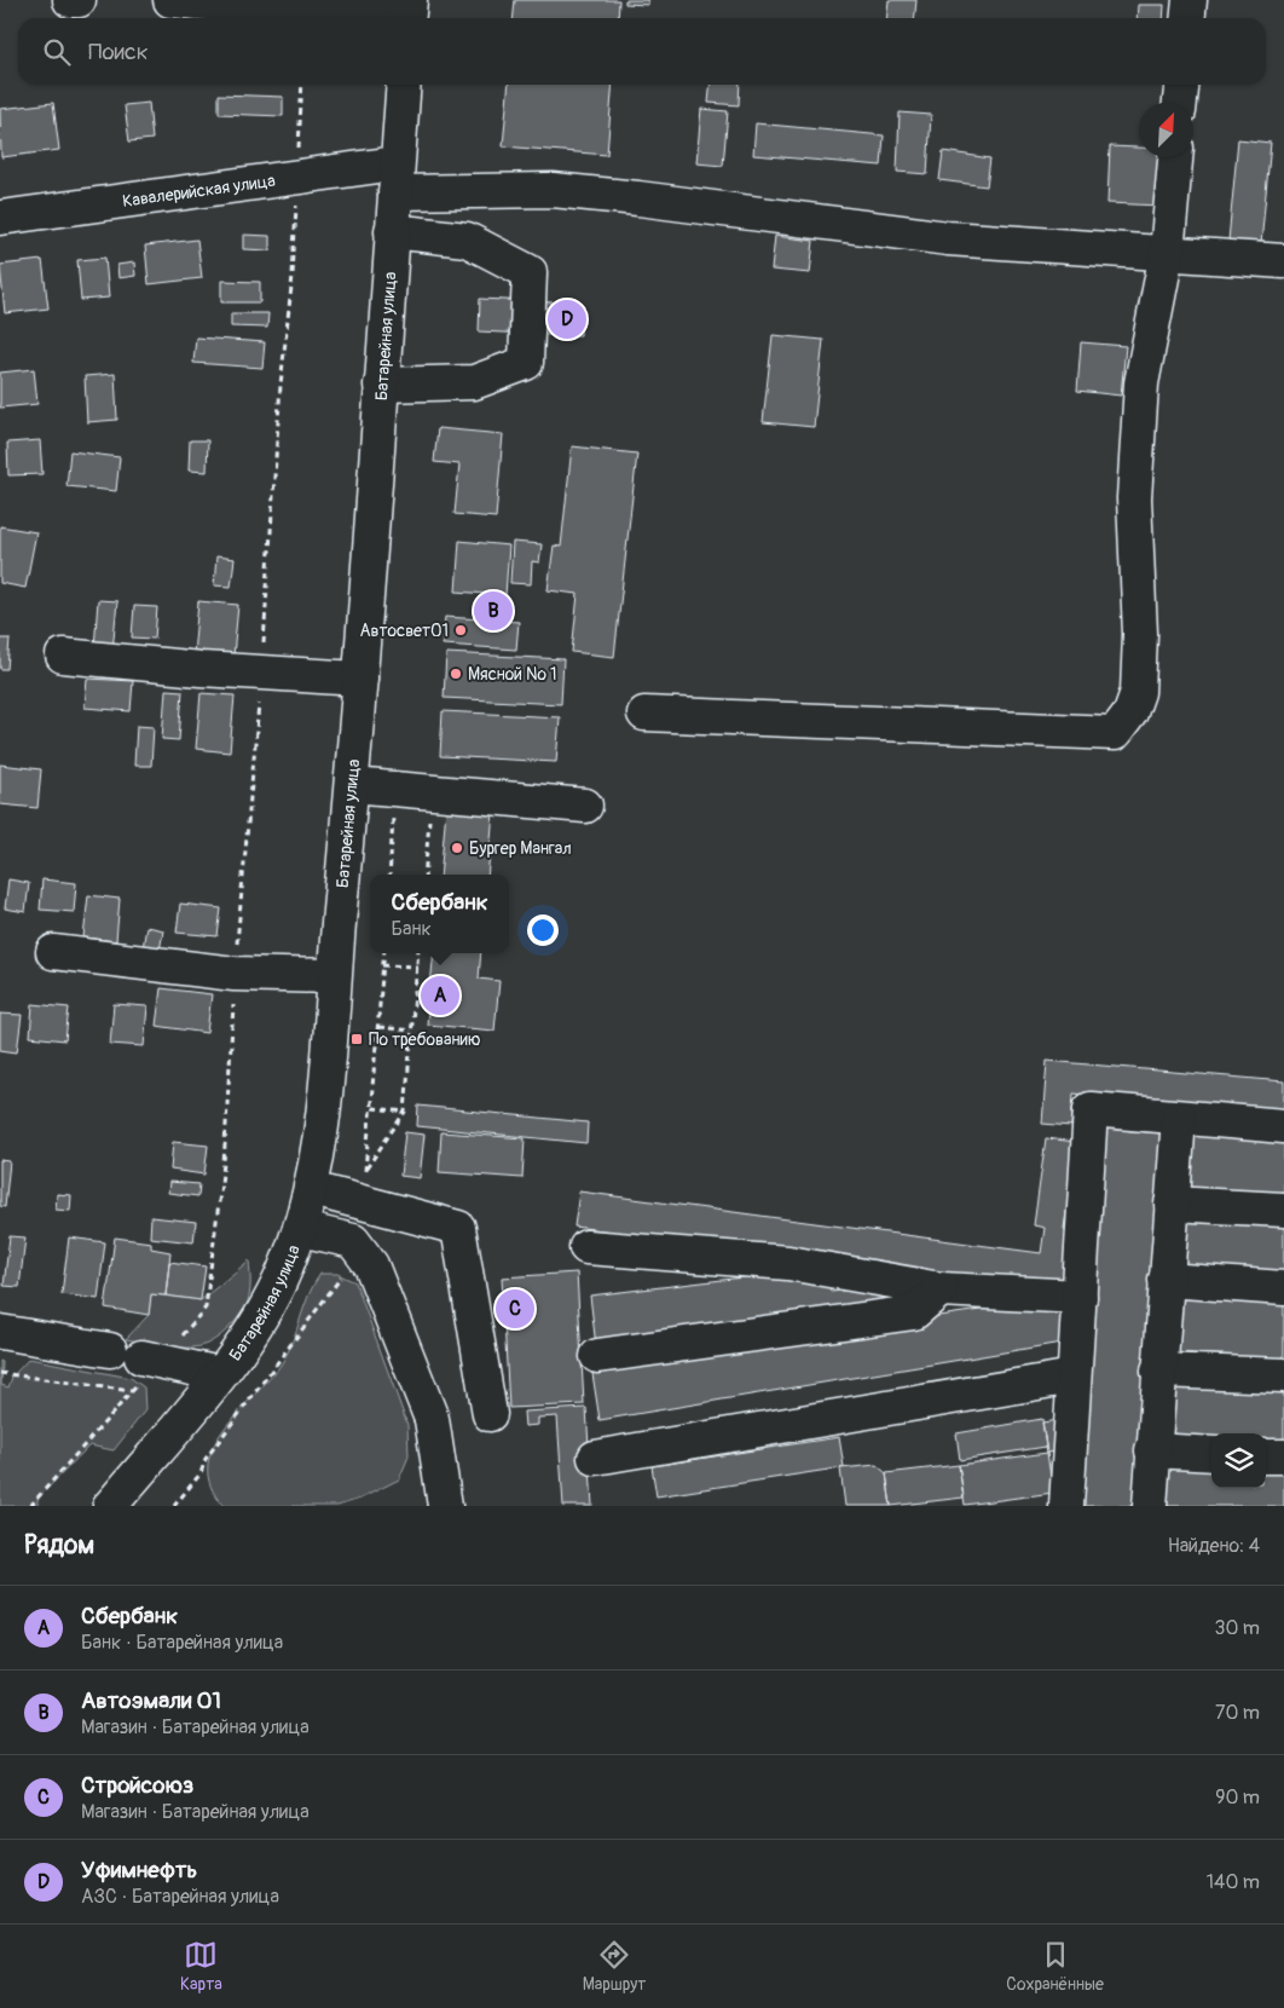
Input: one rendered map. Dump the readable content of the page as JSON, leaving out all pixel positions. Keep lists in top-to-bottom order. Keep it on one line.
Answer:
{"streets":{"main road":["Кавалерийская улица","Батарейная улица"]},"crossings":[["Кавалерийская улица","Батарейная улица"]],"places":{"other":["Автосвет01","Мясной № 1","Бургер Мангал"],"transit":["По требованию"]},"north":"top right","page":{"search":"Поиск","pins":["D","B","A","C"],"popup":["Сбербанк","Банк"],"heading":["Рядом","Найдено: 4"],"list":[{"mark":"A","name":"Сбербанк","note":"Банк · Батарейная улица","value":"30 m"},{"mark":"B","name":"Автоэмали 01","note":"Магазин · Батарейная улица","value":"70 m"},{"mark":"C","name":"Стройсоюз","note":"Магазин · Батарейная улица","value":"90 m"},{"mark":"D","name":"Уфимнефть","note":"АЗС · Батарейная улица","value":"140 m"}],"nav":["Карта","Маршрут","Сохранённые"]}}
